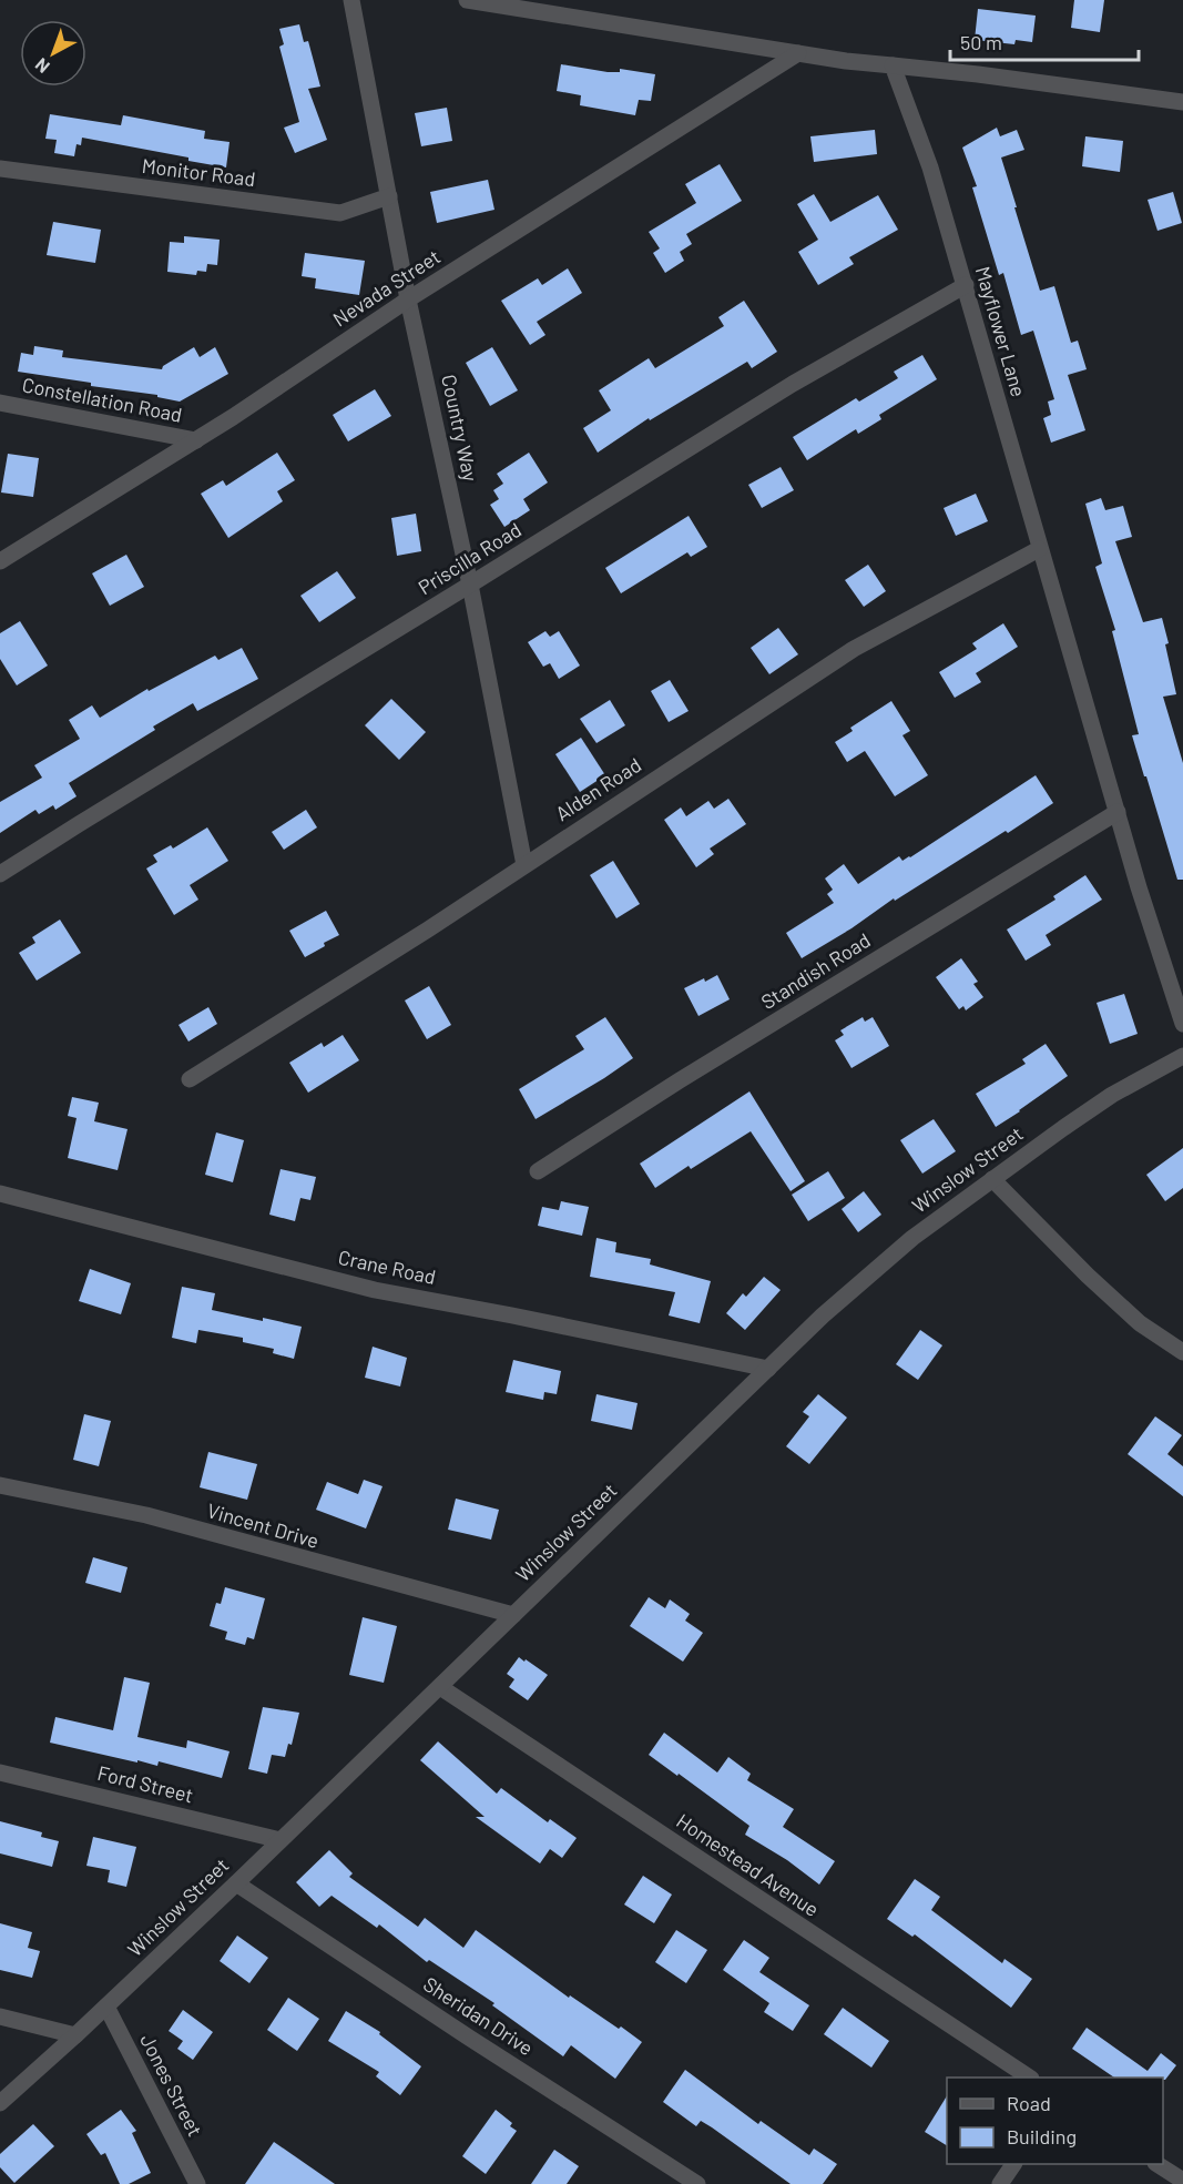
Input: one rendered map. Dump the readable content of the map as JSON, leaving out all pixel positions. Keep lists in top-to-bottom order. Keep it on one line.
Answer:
{"streets":{"street":["Monitor Road","Nevada Street","Mayflower Lane","Constellation Road","Country Way","Priscilla Road","Alden Road","Standish Road","Winslow Street","Crane Road","Vincent Drive","Ford Street","Homestead Avenue","Sheridan Drive","Jones Street"]},"crossings":[["Monitor Road","Country Way"],["Nevada Street","Constellation Road"],["Nevada Street","Country Way"],["Mayflower Lane","Priscilla Road"],["Mayflower Lane","Alden Road"],["Mayflower Lane","Standish Road"],["Country Way","Priscilla Road"],["Country Way","Alden Road"],["Winslow Street","Crane Road"],["Winslow Street","Vincent Drive"],["Winslow Street","Ford Street"],["Winslow Street","Homestead Avenue"],["Winslow Street","Sheridan Drive"],["Winslow Street","Jones Street"]],"legend":["Road","Building"],"scale_bar":"50 m","north":"bottom left"}
